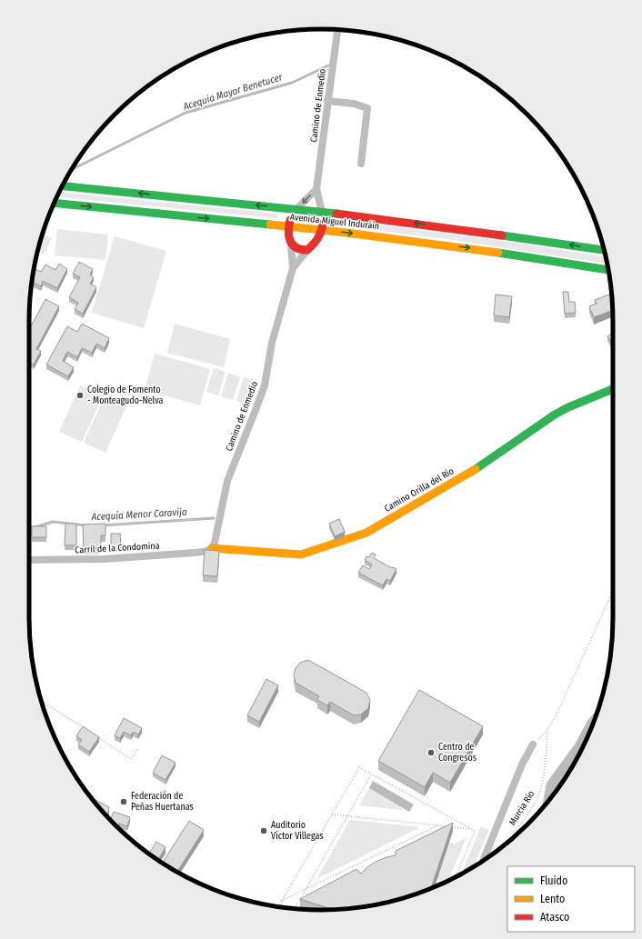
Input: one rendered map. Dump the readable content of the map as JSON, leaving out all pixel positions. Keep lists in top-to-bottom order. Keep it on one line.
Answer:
{"streets":{"main road":["Avenida Miguel Induráin","Camino Orilla del Río"],"street":["Camino de Enmedio","Carril de la Condomina"],"path":["Murcia Río"]},"crossings":[["Camino de Enmedio","Avenida Miguel Induráin"],["Camino de Enmedio","Camino Orilla del Río"],["Camino de Enmedio","Carril de la Condomina"],["Camino Orilla del Río","Carril de la Condomina"]],"water":["Acequia Mayor Benetucer","Acequia Menor Caravija"],"places":["Colegio de Fomento - Monteagudo-Nelva","Centro de Congresos","Federación de Peñas Huertanas","Auditorio Víctor Villegas"],"legend":["Fluido","Lento","Atasco"]}
